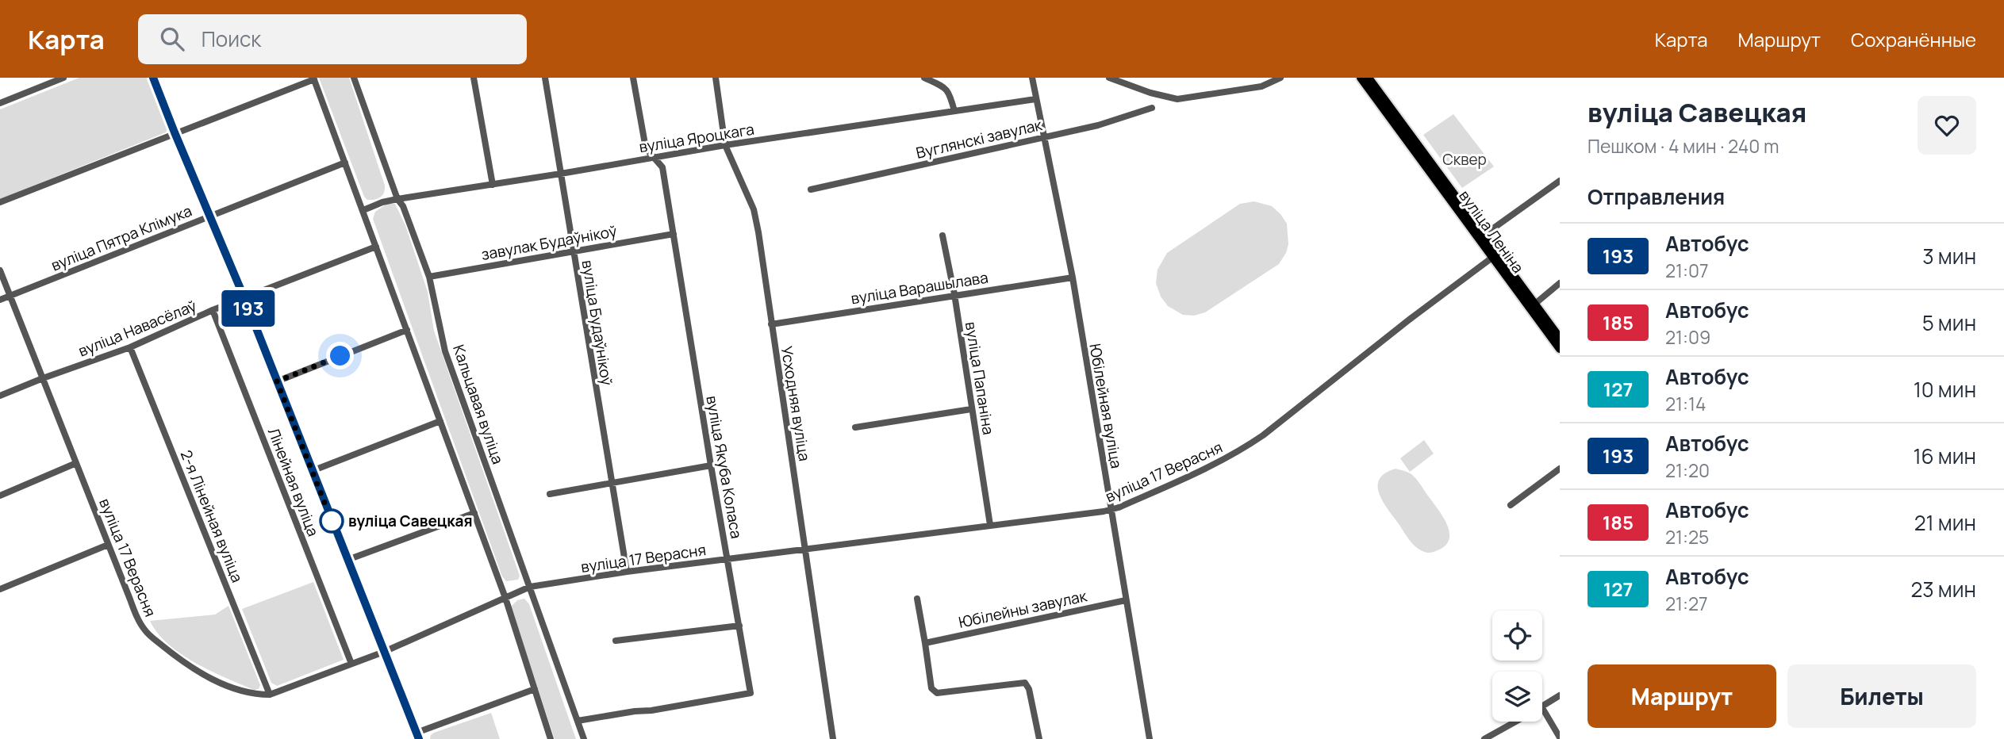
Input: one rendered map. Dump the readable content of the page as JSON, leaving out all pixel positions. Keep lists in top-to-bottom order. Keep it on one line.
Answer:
{"streets":{"main road":["вуліца Леніна"],"street":["вуліца Яроцкага","Вуглянскі завулак","вуліца Пятра Клімука","завулак Будаўнікоў","вуліца Варашылава","вуліца Будаўнікоў","вуліца Навасёлаў","вуліца Папаніна","Усходняя вуліца","Кальцавая вуліца","Юбілейная вуліца","вуліца Якуба Коласа","вуліца 17 Верасня","Лінейная вуліца","2-я Лінейная вуліца","Юбілейны завулак"]},"crossings":[["вуліца Яроцкага","вуліца Будаўнікоў"],["вуліца Яроцкага","Усходняя вуліца"],["вуліца Яроцкага","Кальцавая вуліца"],["вуліца Яроцкага","Юбілейная вуліца"],["вуліца Яроцкага","вуліца Якуба Коласа"],["Вуглянскі завулак","Юбілейная вуліца"],["вуліца Леніна","вуліца 17 Верасня"],["вуліца Пятра Клімука","вуліца 17 Верасня"],["завулак Будаўнікоў","вуліца Будаўнікоў"],["завулак Будаўнікоў","Кальцавая вуліца"],["завулак Будаўнікоў","вуліца Якуба Коласа"],["вуліца Варашылава","вуліца Папаніна"],["вуліца Варашылава","Усходняя вуліца"],["вуліца Варашылава","Юбілейная вуліца"],["вуліца Будаўнікоў","вуліца 17 Верасня"],["вуліца Навасёлаў","вуліца 17 Верасня"],["вуліца Навасёлаў","Лінейная вуліца"],["вуліца Навасёлаў","2-я Лінейная вуліца"],["вуліца Папаніна","вуліца 17 Верасня"],["Усходняя вуліца","вуліца 17 Верасня"],["Кальцавая вуліца","вуліца Якуба Коласа"],["Кальцавая вуліца","вуліца 17 Верасня"],["Юбілейная вуліца","вуліца 17 Верасня"],["Юбілейная вуліца","Юбілейны завулак"],["вуліца Якуба Коласа","вуліца 17 Верасня"],["вуліца 17 Верасня","Лінейная вуліца"],["вуліца 17 Верасня","2-я Лінейная вуліца"]],"parks":["Сквер"],"places":["вуліца Савецкая"],"lines":["bus line 193"],"page":{"header":"Карта","search":"Поиск","nav":["Карта","Маршрут","Сохранённые"],"on_map":"193","heading":[["вуліца Савецкая","Пешком · 4 мин · 240 m"],"Отправления"],"list":[{"mark":"193","name":"Автобус","note":"21:07","value":"3 мин"},{"mark":"185","name":"Автобус","note":"21:09","value":"5 мин"},{"mark":"127","name":"Автобус","note":"21:14","value":"10 мин"},{"mark":"193","name":"Автобус","note":"21:20","value":"16 мин"},{"mark":"185","name":"Автобус","note":"21:25","value":"21 мин"},{"mark":"127","name":"Автобус","note":"21:27","value":"23 мин"}],"buttons":["Маршрут","Билеты"]}}
